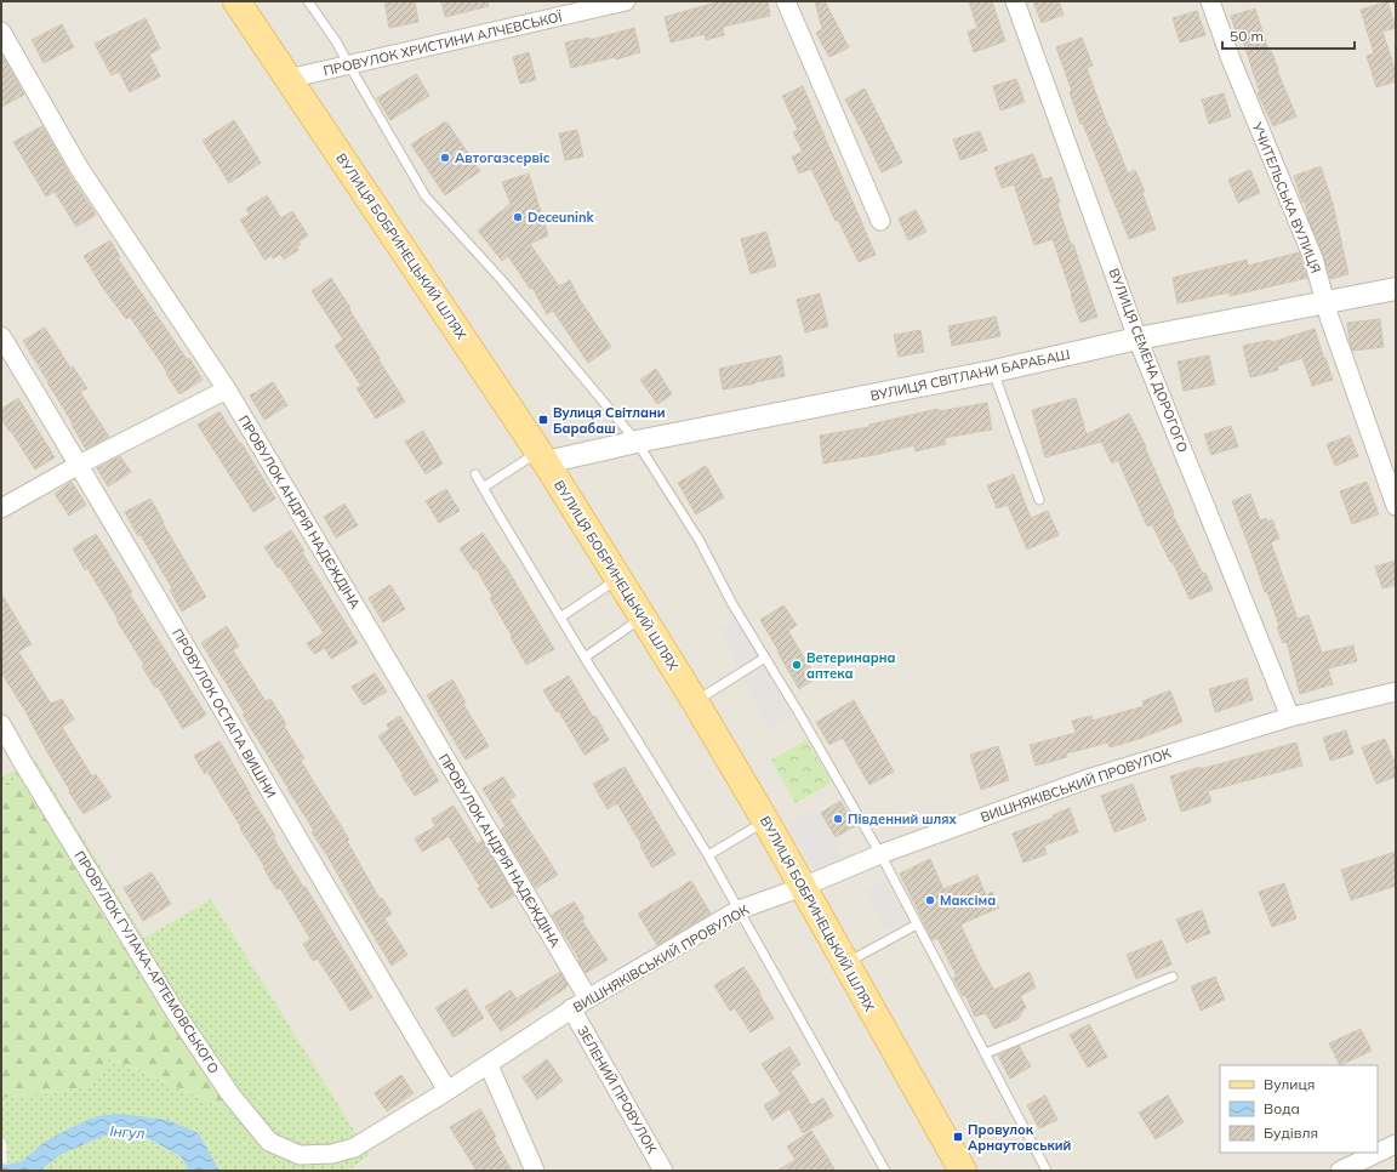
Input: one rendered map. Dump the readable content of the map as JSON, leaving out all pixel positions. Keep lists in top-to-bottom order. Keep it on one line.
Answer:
{"streets":{"main road":["ВУЛИЦЯ БОБРИНЕЦЬКИЙ ШЛЯХ"],"street":["ПРОВУЛОК ХРИСТИНИ АЛЧЕВСЬКОЇ","УЧИТЕЛЬСЬКА ВУЛИЦЯ","ВУЛИЦЯ СЕМЕНА ДОРОГОГО","ВУЛИЦЯ СВІТЛАНИ БАРАБАШ","ПРОВУЛОК АНДРІЯ НАДЄЖДІНА","ПРОВУЛОК ОСТАПА ВИШНИ","ВИШНЯКІВСЬКИЙ ПРОВУЛОК","ПРОВУЛОК ГУЛАКА-АРТЕМОВСЬКОГО","ЗЕЛЕНИЙ ПРОВУЛОК"]},"crossings":[["ПРОВУЛОК ХРИСТИНИ АЛЧЕВСЬКОЇ","ВУЛИЦЯ БОБРИНЕЦЬКИЙ ШЛЯХ"],["УЧИТЕЛЬСЬКА ВУЛИЦЯ","ВУЛИЦЯ СВІТЛАНИ БАРАБАШ"],["ВУЛИЦЯ БОБРИНЕЦЬКИЙ ШЛЯХ","ВУЛИЦЯ СВІТЛАНИ БАРАБАШ"],["ВУЛИЦЯ БОБРИНЕЦЬКИЙ ШЛЯХ","ВИШНЯКІВСЬКИЙ ПРОВУЛОК"],["ВУЛИЦЯ СЕМЕНА ДОРОГОГО","ВУЛИЦЯ СВІТЛАНИ БАРАБАШ"],["ВУЛИЦЯ СЕМЕНА ДОРОГОГО","ВИШНЯКІВСЬКИЙ ПРОВУЛОК"],["ПРОВУЛОК АНДРІЯ НАДЄЖДІНА","ВИШНЯКІВСЬКИЙ ПРОВУЛОК"],["ПРОВУЛОК ОСТАПА ВИШНИ","ВИШНЯКІВСЬКИЙ ПРОВУЛОК"],["ВИШНЯКІВСЬКИЙ ПРОВУЛОК","ПРОВУЛОК ГУЛАКА-АРТЕМОВСЬКОГО"],["ВИШНЯКІВСЬКИЙ ПРОВУЛОК","ЗЕЛЕНИЙ ПРОВУЛОК"]],"water":["Інгул"],"places":{"other":["Автогазсервіс","Deceunink","Ветеринарна аптека","Південний шлях","Максіма"],"transit":["Вулиця Світлани Барабаш","Провулок Арнаутовський"]},"legend":["Вулиця","Вода","Будівля"],"scale_bar":"50 m"}
